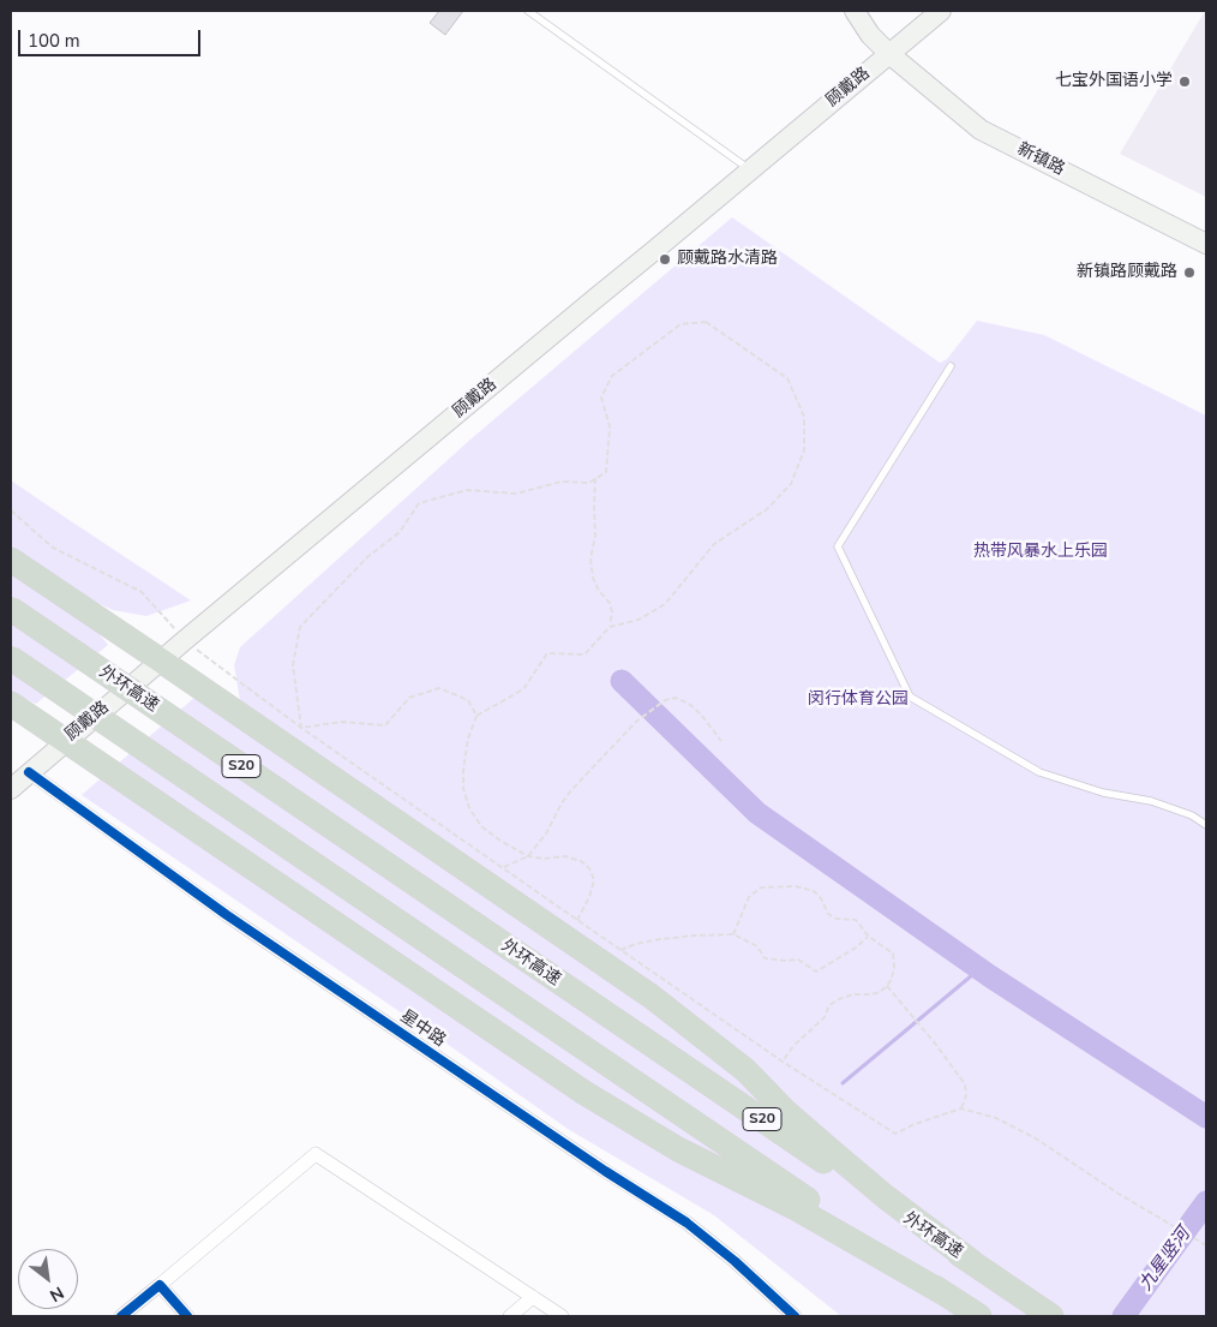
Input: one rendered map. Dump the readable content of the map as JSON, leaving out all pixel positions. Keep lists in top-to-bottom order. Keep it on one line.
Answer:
{"streets":{"highway":["外环高速","S20"],"main road":["顾戴路","新镇路"],"street":["星中路"]},"crossings":[["顾戴路","新镇路"],["顾戴路","星中路"]],"water":["九星竖河"],"parks":["热带风暴水上乐园","闵行体育公园"],"places":["七宝外国语小学","顾戴路水清路","新镇路顾戴路"],"scale_bar":"100 m","north":"bottom right"}
